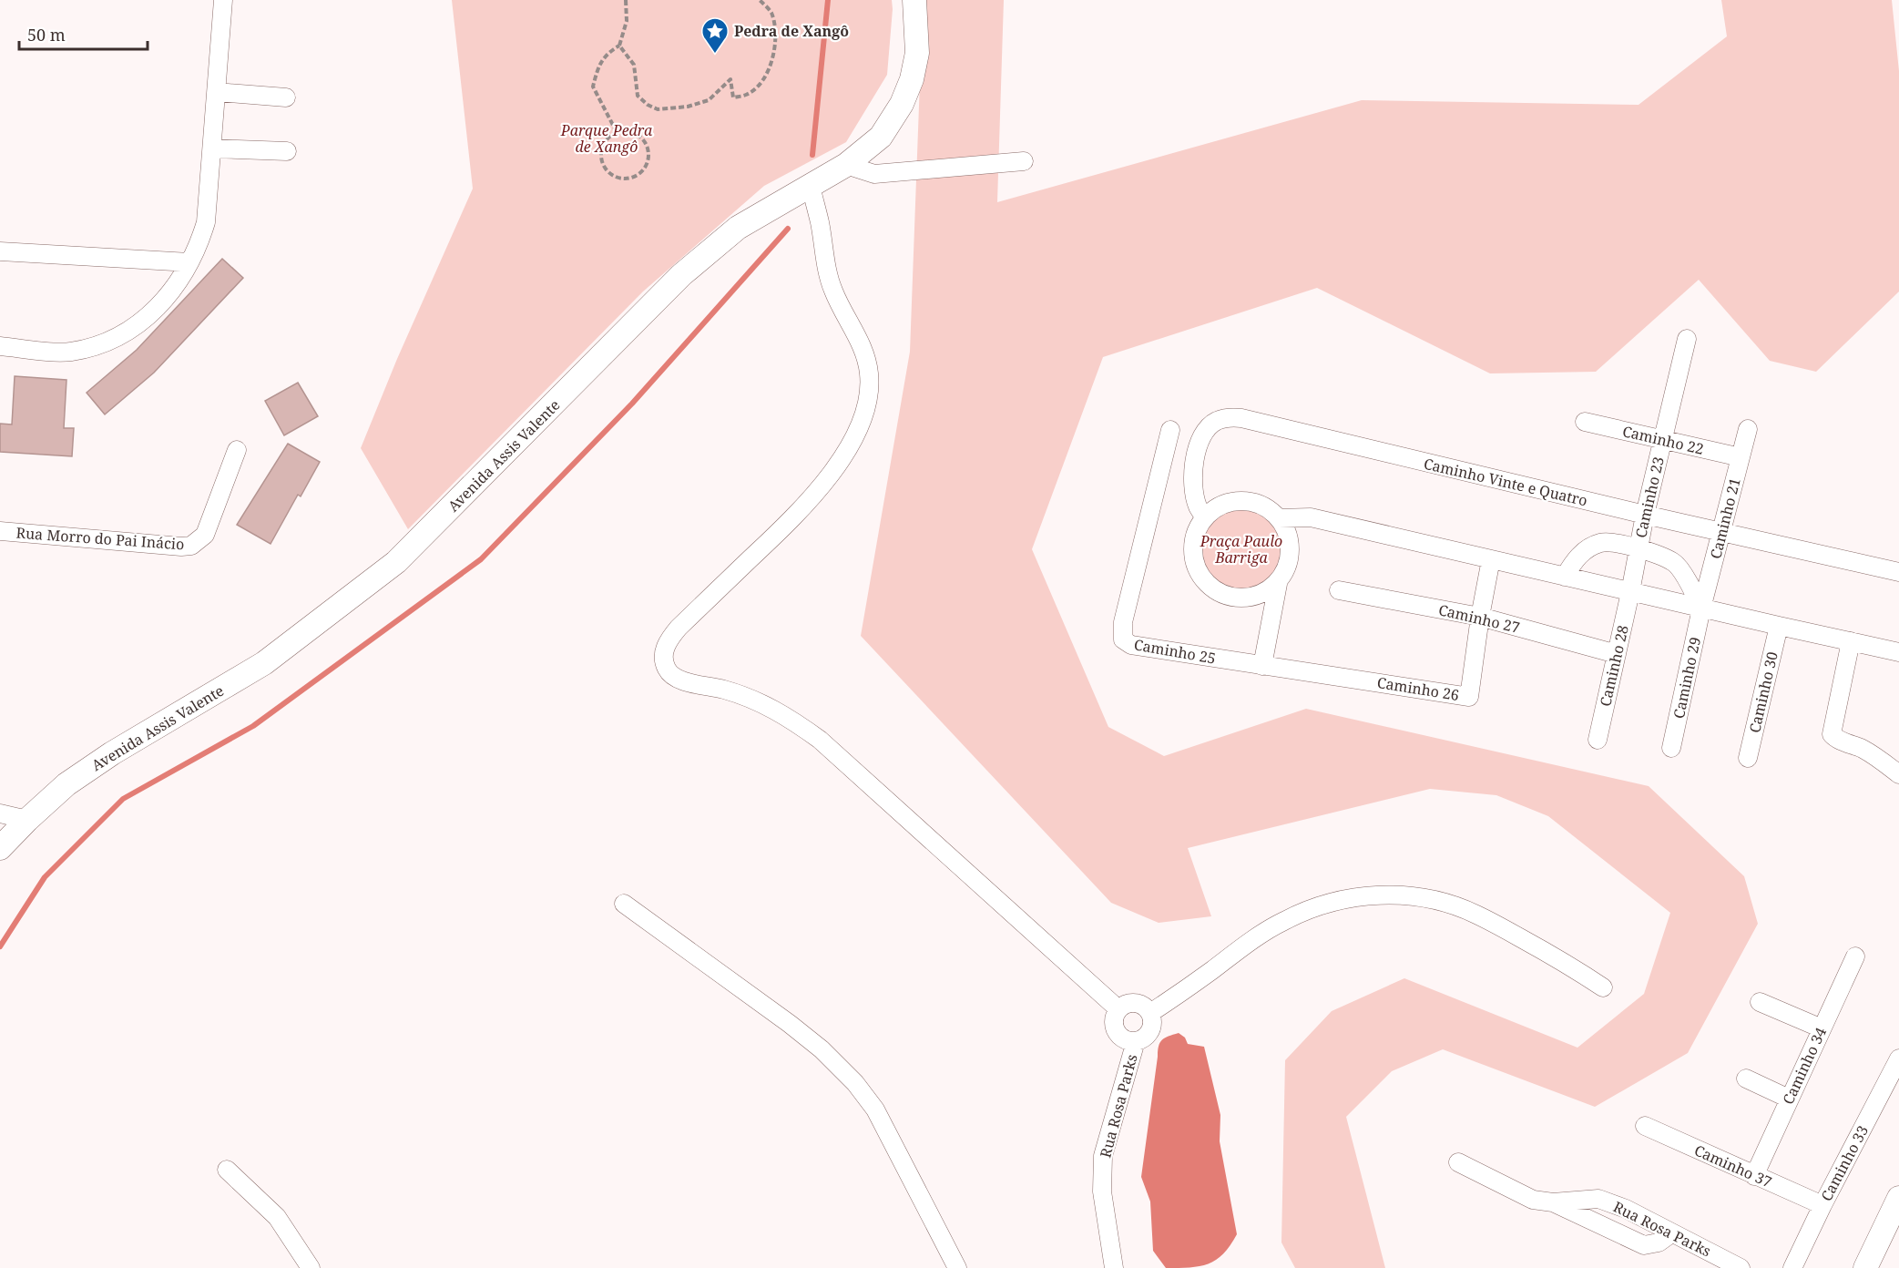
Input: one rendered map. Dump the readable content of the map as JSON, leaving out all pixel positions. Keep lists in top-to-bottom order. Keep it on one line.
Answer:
{"streets":{"main road":["Avenida Assis Valente"],"street":["Caminho 22","Caminho Vinte e Quatro","Caminho 23","Caminho 21","Rua Morro do Pai Inácio","Caminho 27","Caminho 25","Caminho 28","Caminho 29","Caminho 26","Caminho 30","Caminho 34","Rua Rosa Parks","Caminho 33","Caminho 37"]},"crossings":[["Caminho 22","Caminho 23"],["Caminho 22","Caminho 21"],["Caminho Vinte e Quatro","Caminho 23"],["Caminho Vinte e Quatro","Caminho 21"],["Caminho 23","Caminho 28"],["Caminho 21","Caminho 29"],["Caminho 27","Caminho 28"],["Caminho 27","Caminho 26"],["Caminho 25","Caminho 26"],["Caminho 34","Caminho 37"],["Caminho 33","Caminho 37"]],"parks":["Parque Pedra de Xangô","Praça Paulo Barriga"],"places":{"place":["Pedra de Xangô"]},"scale_bar":"50 m"}
